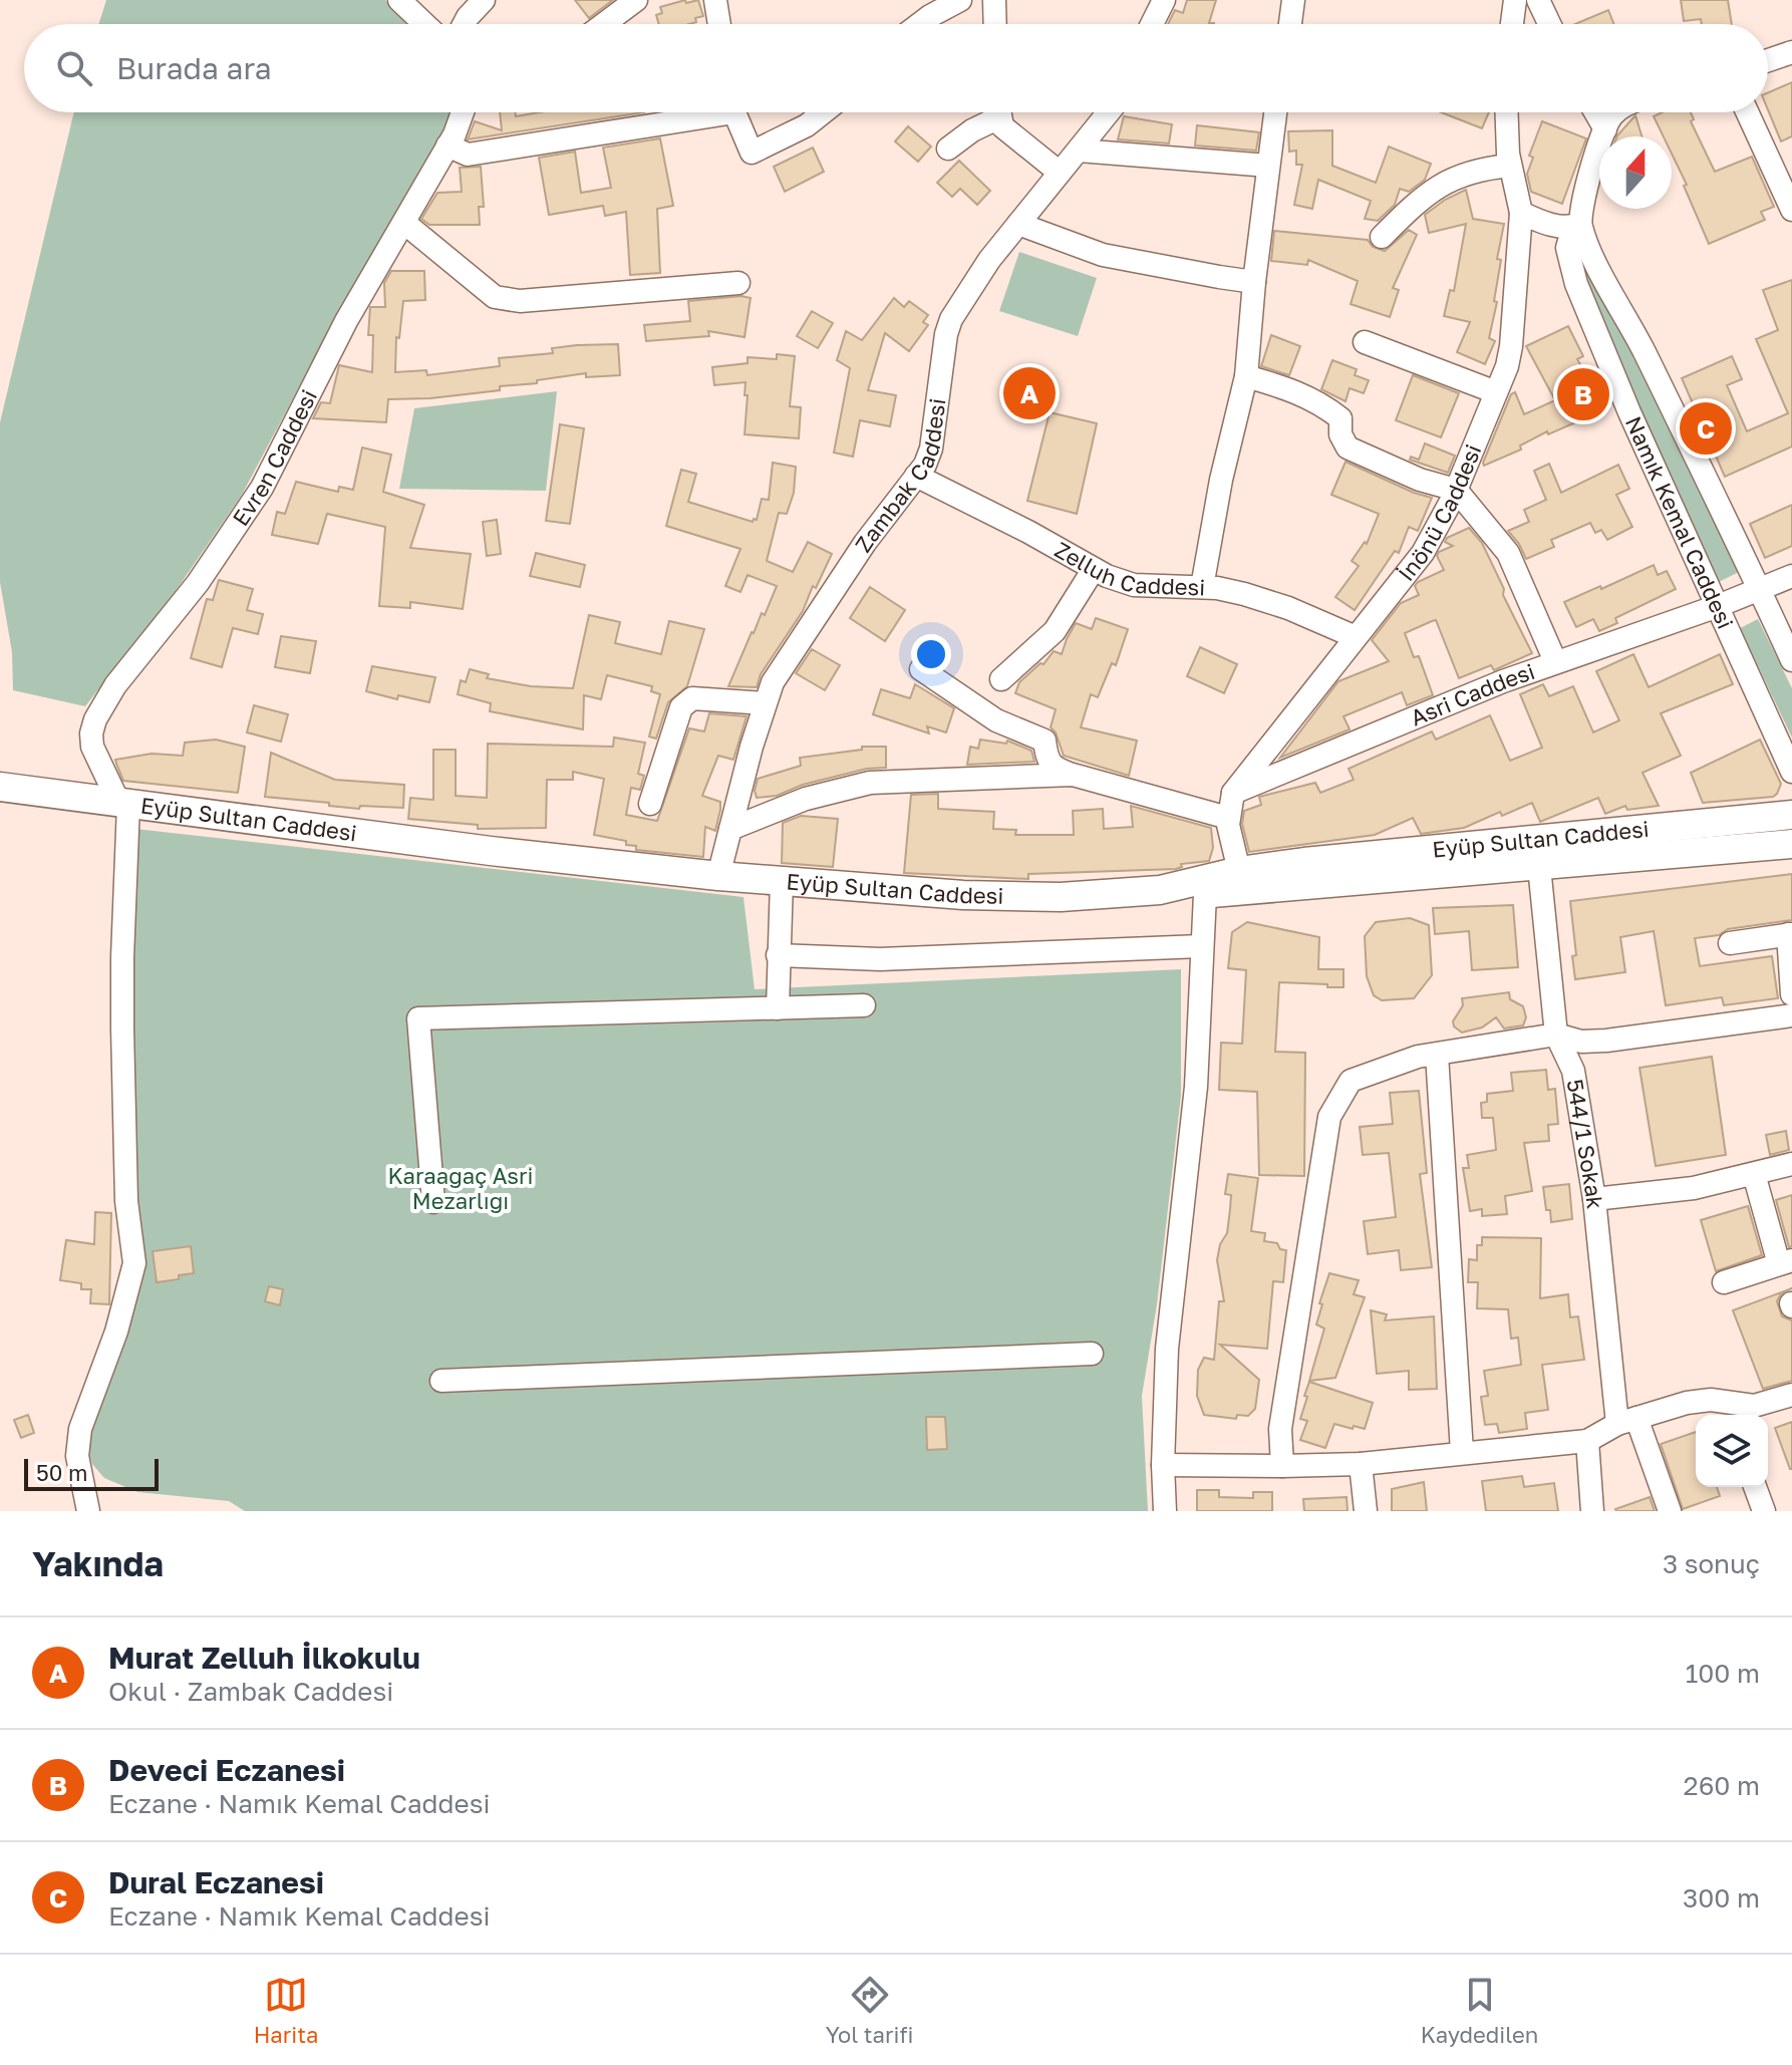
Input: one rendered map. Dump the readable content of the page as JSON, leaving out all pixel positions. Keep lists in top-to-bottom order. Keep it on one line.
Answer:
{"streets":{"main road":["Eyüp Sultan Caddesi"],"street":["Evren Caddesi","Zambak Caddesi","İnönü Caddesi","Namık Kemal Caddesi","Zelluh Caddesi","Asri Caddesi","544/1 Sokak"]},"crossings":[["Evren Caddesi","Eyüp Sultan Caddesi"],["Zambak Caddesi","Zelluh Caddesi"],["Zambak Caddesi","Eyüp Sultan Caddesi"],["İnönü Caddesi","Zelluh Caddesi"],["İnönü Caddesi","Asri Caddesi"],["İnönü Caddesi","Eyüp Sultan Caddesi"],["Namık Kemal Caddesi","Asri Caddesi"]],"parks":["Karaağaç Asri Mezarlığı"],"scale_bar":"50 m","north":"top","page":{"search":"Burada ara","pins":["A","B","C"],"scale":"50 m","heading":["Yakında","3 sonuç"],"list":[{"mark":"A","name":"Murat Zelluh İlkokulu","note":"Okul · Zambak Caddesi","value":"100 m"},{"mark":"B","name":"Deveci Eczanesi","note":"Eczane · Namık Kemal Caddesi","value":"260 m"},{"mark":"C","name":"Dural Eczanesi","note":"Eczane · Namık Kemal Caddesi","value":"300 m"}],"nav":["Harita","Yol tarifi","Kaydedilen"]}}
